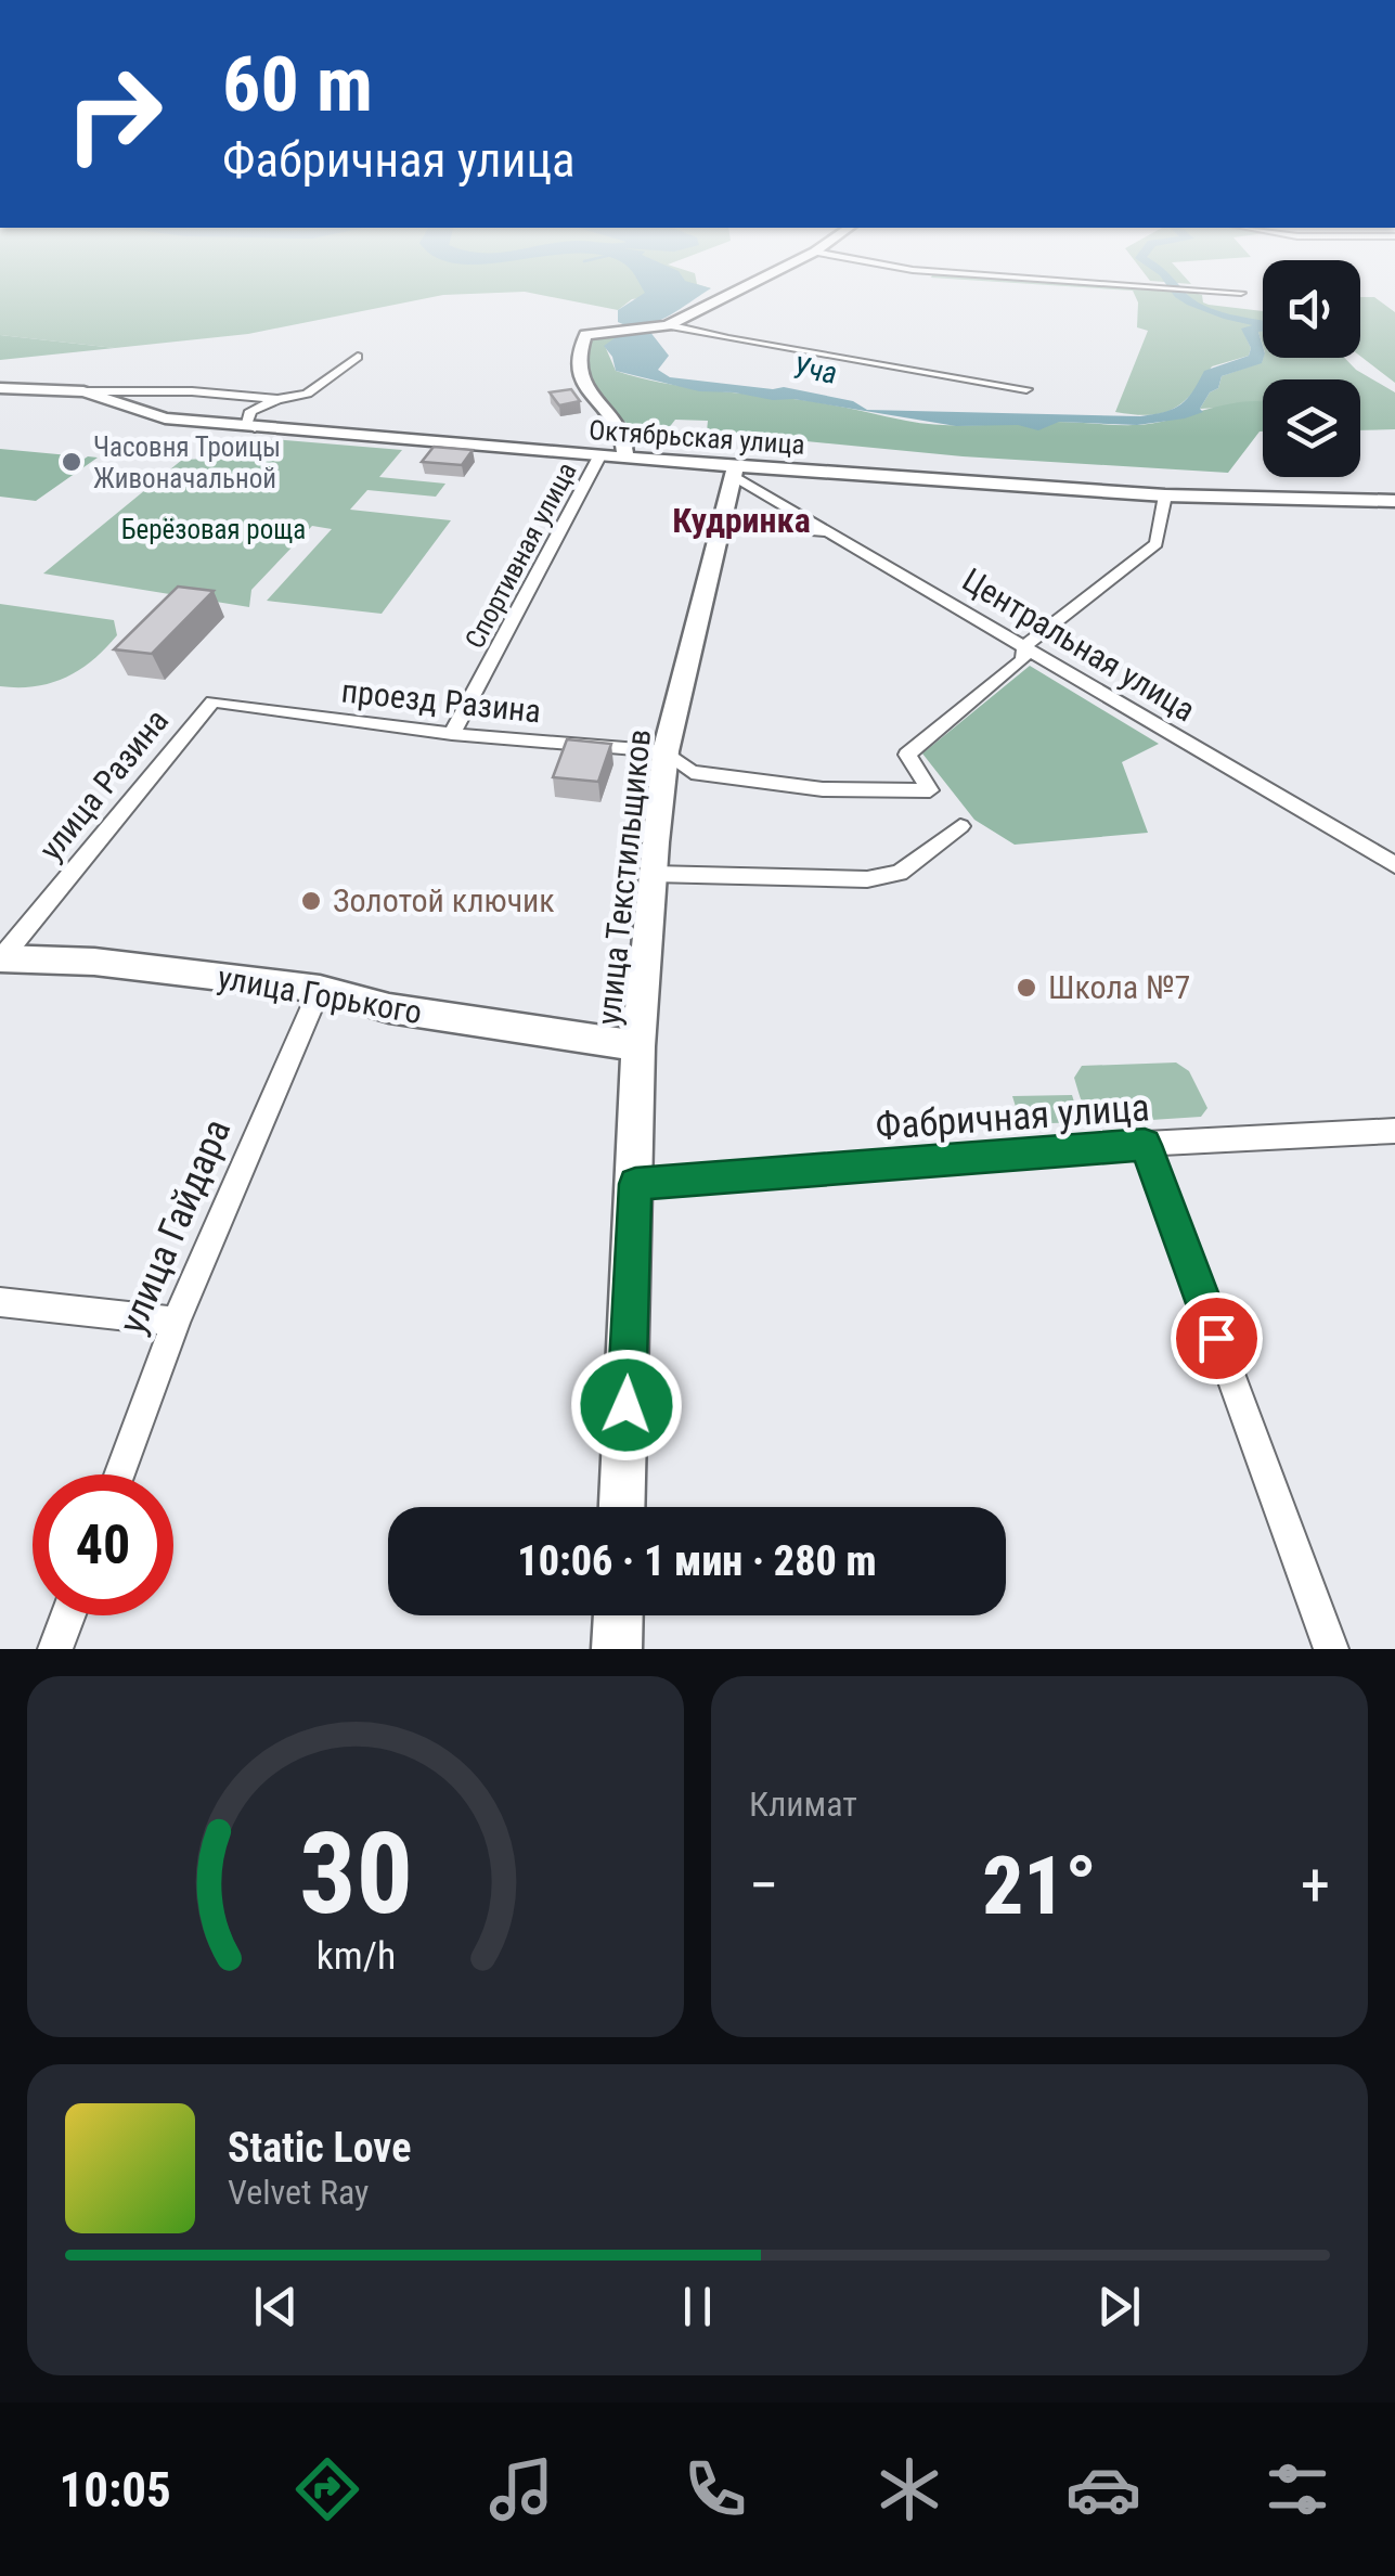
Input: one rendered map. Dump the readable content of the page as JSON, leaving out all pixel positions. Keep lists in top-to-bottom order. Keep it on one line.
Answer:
{"streets":{"street":["Октябрьская улица","Спортивная улица","Центральная улица","проезд Разина","улица Разина","улица Текстильщиков","улица Горького","Фабричная улица","улица Гайдара"]},"crossings":[["Октябрьская улица","Спортивная улица"],["Октябрьская улица","Центральная улица"],["Октябрьская улица","улица Текстильщиков"],["Спортивная улица","проезд Разина"],["Центральная улица","улица Текстильщиков"],["проезд Разина","улица Разина"],["проезд Разина","улица Текстильщиков"],["улица Разина","улица Горького"],["улица Текстильщиков","улица Горького"],["улица Текстильщиков","Фабричная улица"],["улица Горького","улица Гайдара"]],"districts":["Кудринка"],"water":["Уча"],"parks":["Берёзовая роща"],"places":["Часовня Троицы Живоначальной","Золотой ключик","Школа №7"],"page":{"turn":["60 m","Фабричная улица"],"limit":"40","trip":"10:06 · 1 мин · 280 m","tile":"Климат","heat":["−","21°","+"],"song":["Static Love","Velvet Ray"],"tabs":"10:05","gauge":["30","km/h"]}}
